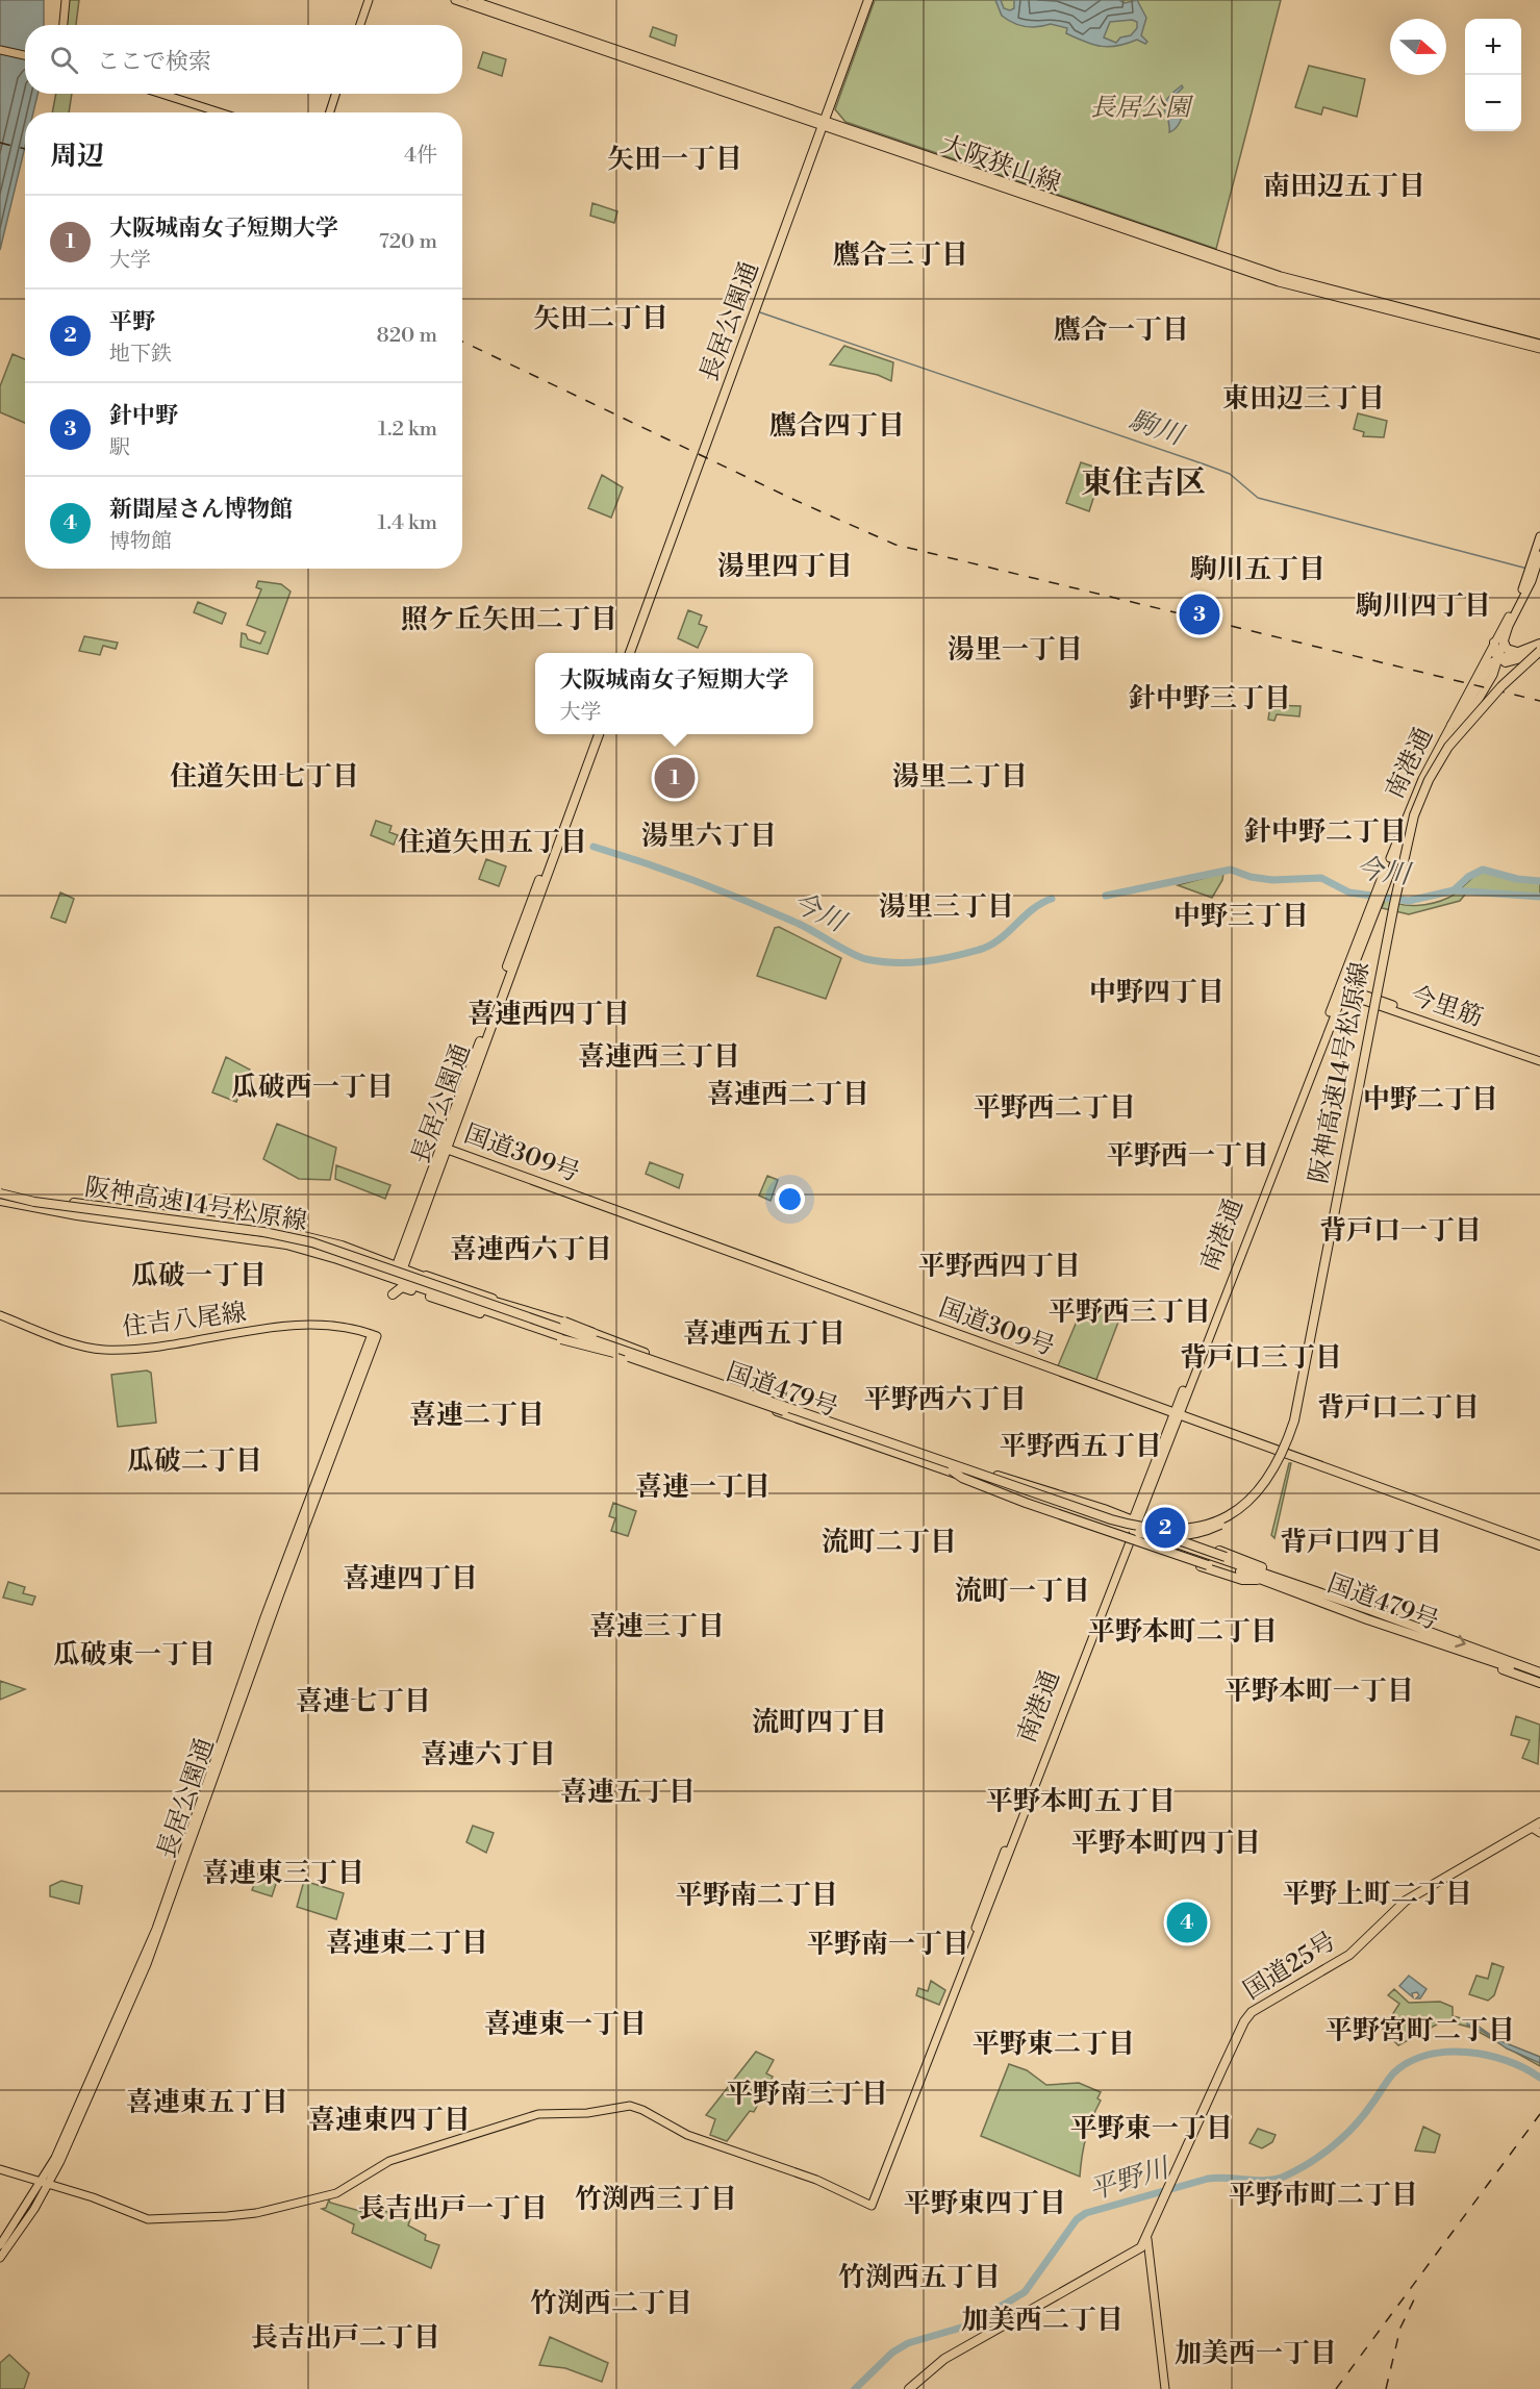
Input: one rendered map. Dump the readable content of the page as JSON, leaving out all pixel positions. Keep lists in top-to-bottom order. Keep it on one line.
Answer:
{"streets":{"highway":["長居公園通","阪神高速14号松原線","国道309号","国道479号","国道25号"],"main road":["大阪狭山線","南港通","今里筋","住吉八尾線"]},"crossings":[["大阪狭山線","長居公園通"],["長居公園通","南港通"],["長居公園通","国道309号"],["長居公園通","住吉八尾線"],["長居公園通","国道479号"],["南港通","今里筋"],["南港通","国道309号"],["南港通","国道479号"]],"districts":["矢田一丁目","南田辺五丁目","鷹合三丁目","矢田二丁目","鷹合一丁目","東田辺三丁目","鷹合四丁目","東住吉区","湯里四丁目","駒川五丁目","駒川四丁目","照ケ丘矢田二丁目","湯里一丁目","針中野三丁目","住道矢田七丁目","湯里二丁目","針中野二丁目","湯里六丁目","住道矢田五丁目","湯里三丁目","中野三丁目","中野四丁目","喜連西四丁目","喜連西三丁目","瓜破西一丁目","喜連西二丁目","中野二丁目","平野西二丁目","平野西一丁目","背戸口一丁目","喜連西六丁目","平野西四丁目","瓜破一丁目","平野西三丁目","喜連西五丁目","背戸口三丁目","平野西六丁目","背戸口二丁目","喜連二丁目","平野西五丁目","瓜破二丁目","喜連一丁目","流町二丁目","背戸口四丁目","喜連四丁目","流町一丁目","喜連三丁目","平野本町二丁目","瓜破東一丁目","平野本町一丁目","喜連七丁目","流町四丁目","喜連六丁目","喜連五丁目","平野本町五丁目","平野本町四丁目","喜連東三丁目","平野上町二丁目","平野南二丁目","喜連東二丁目","平野南一丁目","喜連東一丁目","平野宮町二丁目","平野東二丁目","平野南三丁目","喜連東五丁目","喜連東四丁目","平野東一丁目","平野市町二丁目","竹渕西三丁目","平野東四丁目","長吉出戸一丁目","竹渕西五丁目","竹渕西二丁目","加美西二丁目","長吉出戸二丁目","加美西一丁目"],"water":["駒川","今川","平野川"],"parks":["長居公園"],"north":"right","page":{"map_buttons":["+","−"],"search":"ここで検索","heading":["周辺","4件"],"list":[{"mark":"1","name":"大阪城南女子短期大学","note":"大学","value":"720 m"},{"mark":"2","name":"平野","note":"地下鉄","value":"820 m"},{"mark":"3","name":"針中野","note":"駅","value":"1.2 km"},{"mark":"4","name":"新聞屋さん博物館","note":"博物館","value":"1.4 km"}],"pins":["3","1","2","4"],"popup":["大阪城南女子短期大学","大学"]}}
